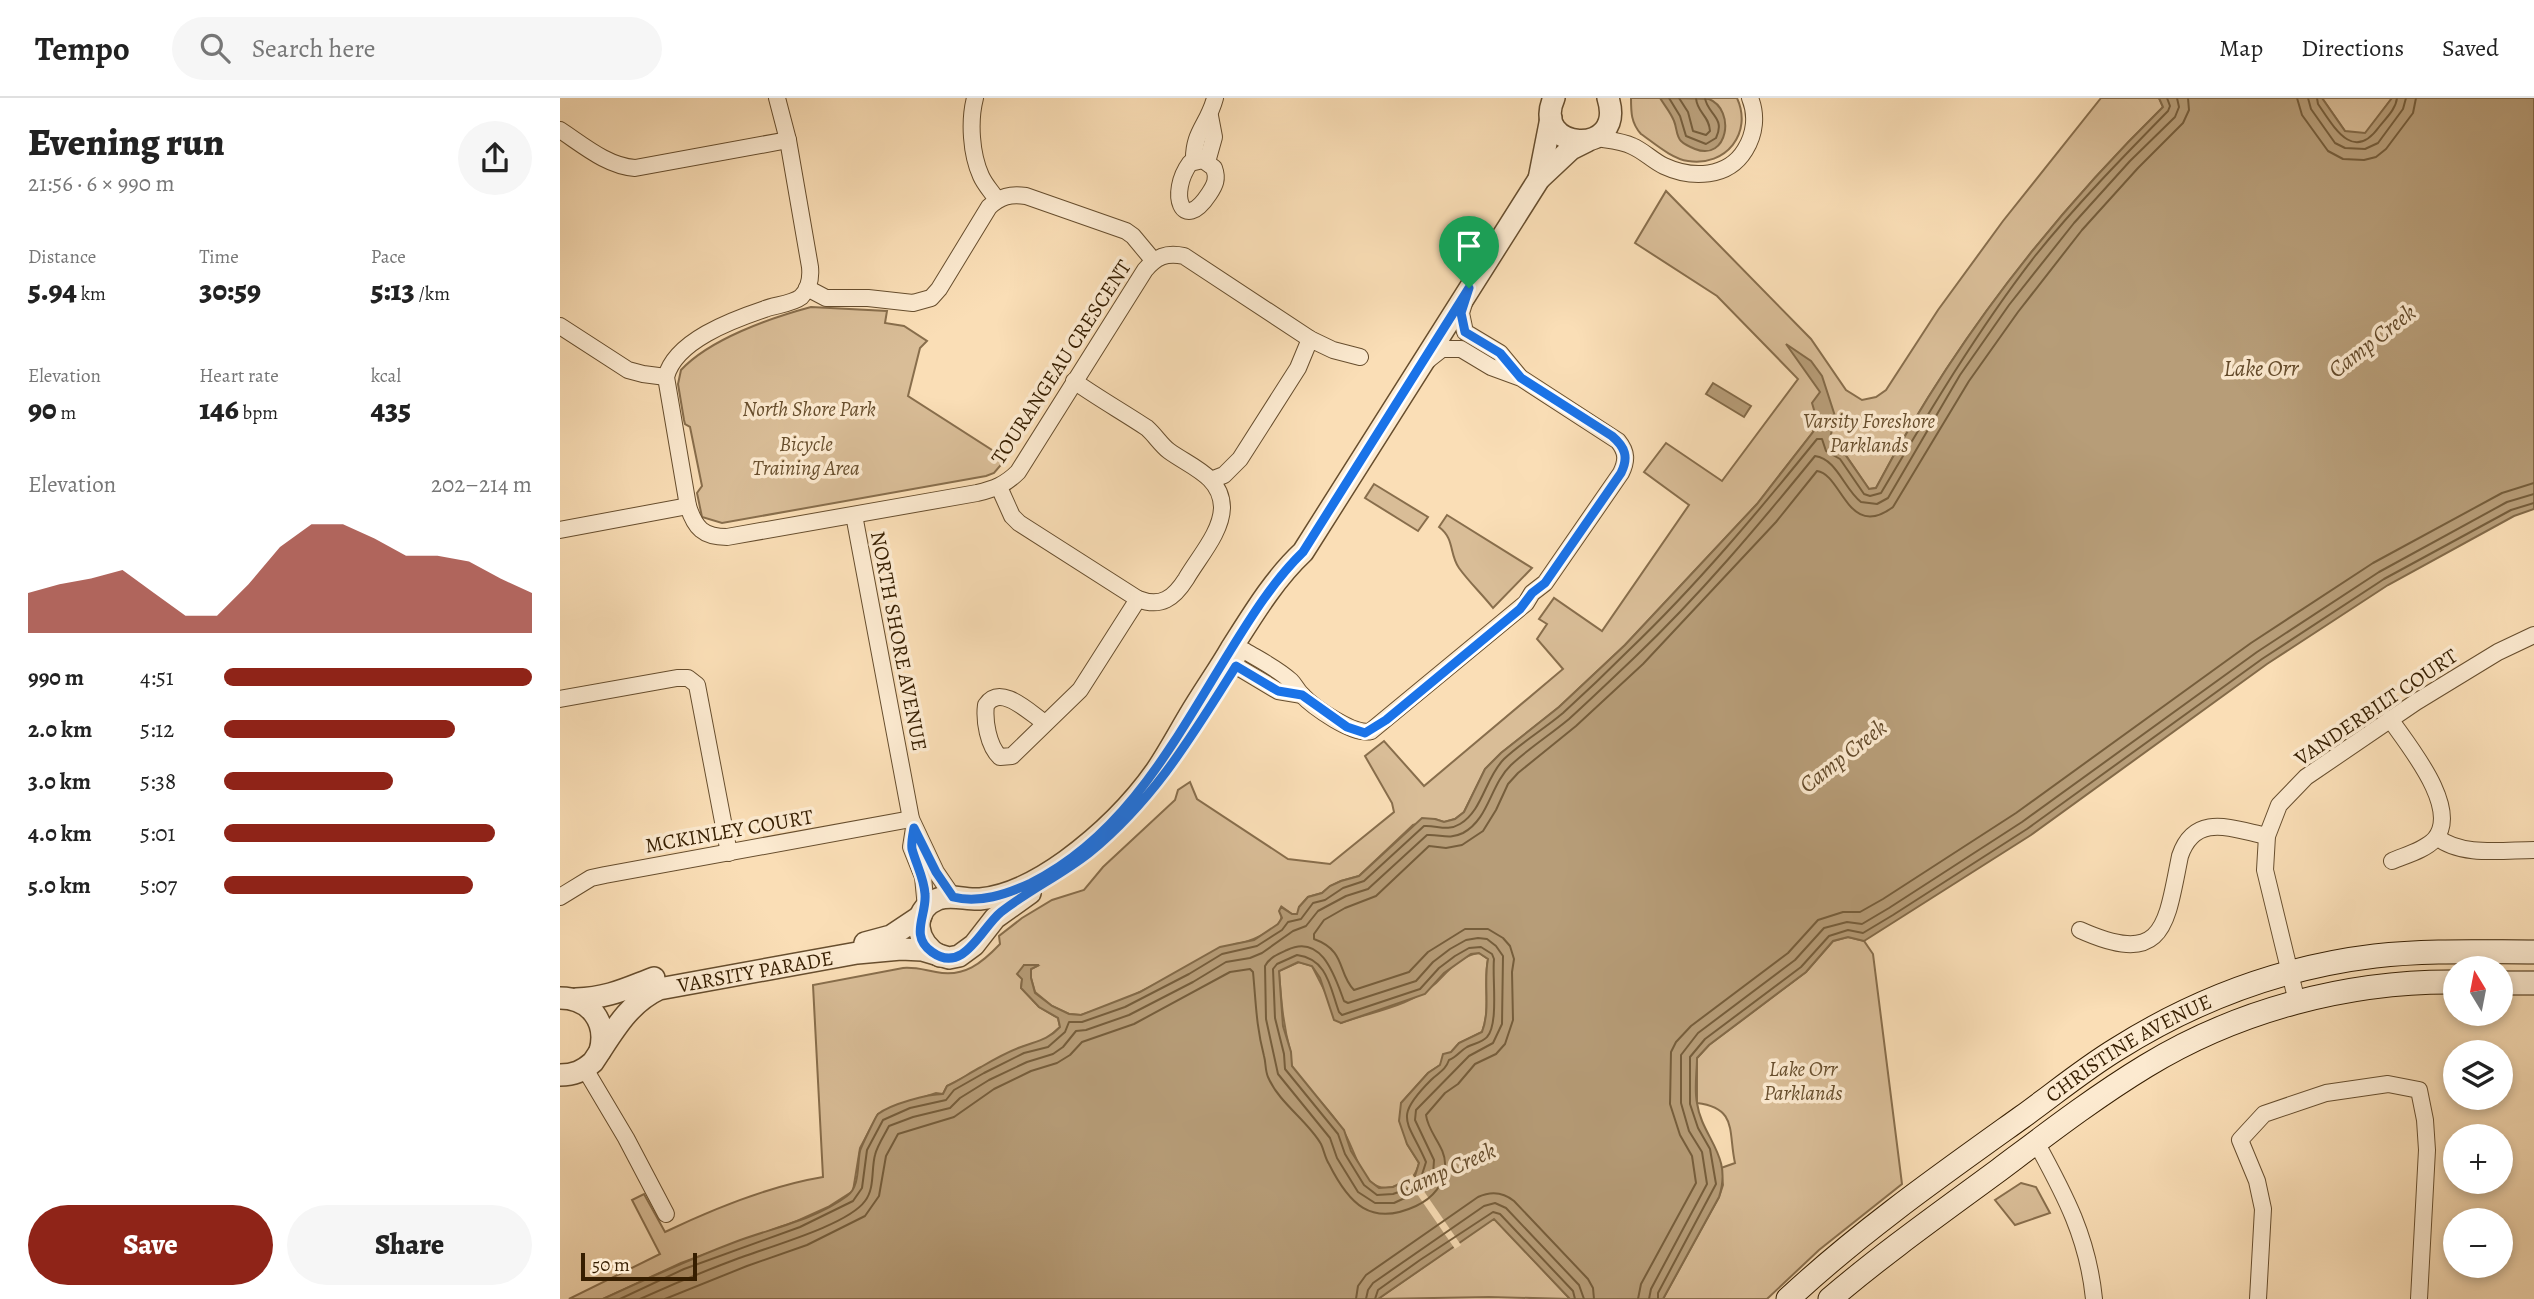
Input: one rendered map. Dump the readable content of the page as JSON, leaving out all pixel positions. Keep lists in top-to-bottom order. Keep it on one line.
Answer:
{"streets":{"main road":["CHRISTINE AVENUE"],"street":["TOURANGEAU CRESCENT","NORTH SHORE AVENUE","VANDERBILT COURT","MCKINLEY COURT","VARSITY PARADE"]},"crossings":[["TOURANGEAU CRESCENT","NORTH SHORE AVENUE"],["NORTH SHORE AVENUE","MCKINLEY COURT"],["NORTH SHORE AVENUE","VARSITY PARADE"],["VANDERBILT COURT","CHRISTINE AVENUE"]],"water":["Camp Creek","Lake Orr"],"parks":["North Shore Park","Varsity Foreshore Parklands","Bicycle Training Area","Lake Orr Parklands"],"scale_bar":"50 m","north":"top","page":{"header":"Tempo","search":"Search here","nav":["Map","Directions","Saved"],"heading":["Evening run","21:56 · 6 × 990 m"],"stats":[["Distance","5.94 km"],["Time","30:59"],["Pace","5:13 /km"],["Elevation","90 m"],["Heart rate","146 bpm"],["kcal","435"]],"chart":["Elevation","202–214 m"],"list":[{"name":"990 m","note":"4:51"},{"name":"2.0 km","note":"5:12"},{"name":"3.0 km","note":"5:38"},{"name":"4.0 km","note":"5:01"},{"name":"5.0 km","note":"5:07"}],"map_buttons":["+","−"],"buttons":["Save","Share"],"scale":"50 m"}}
